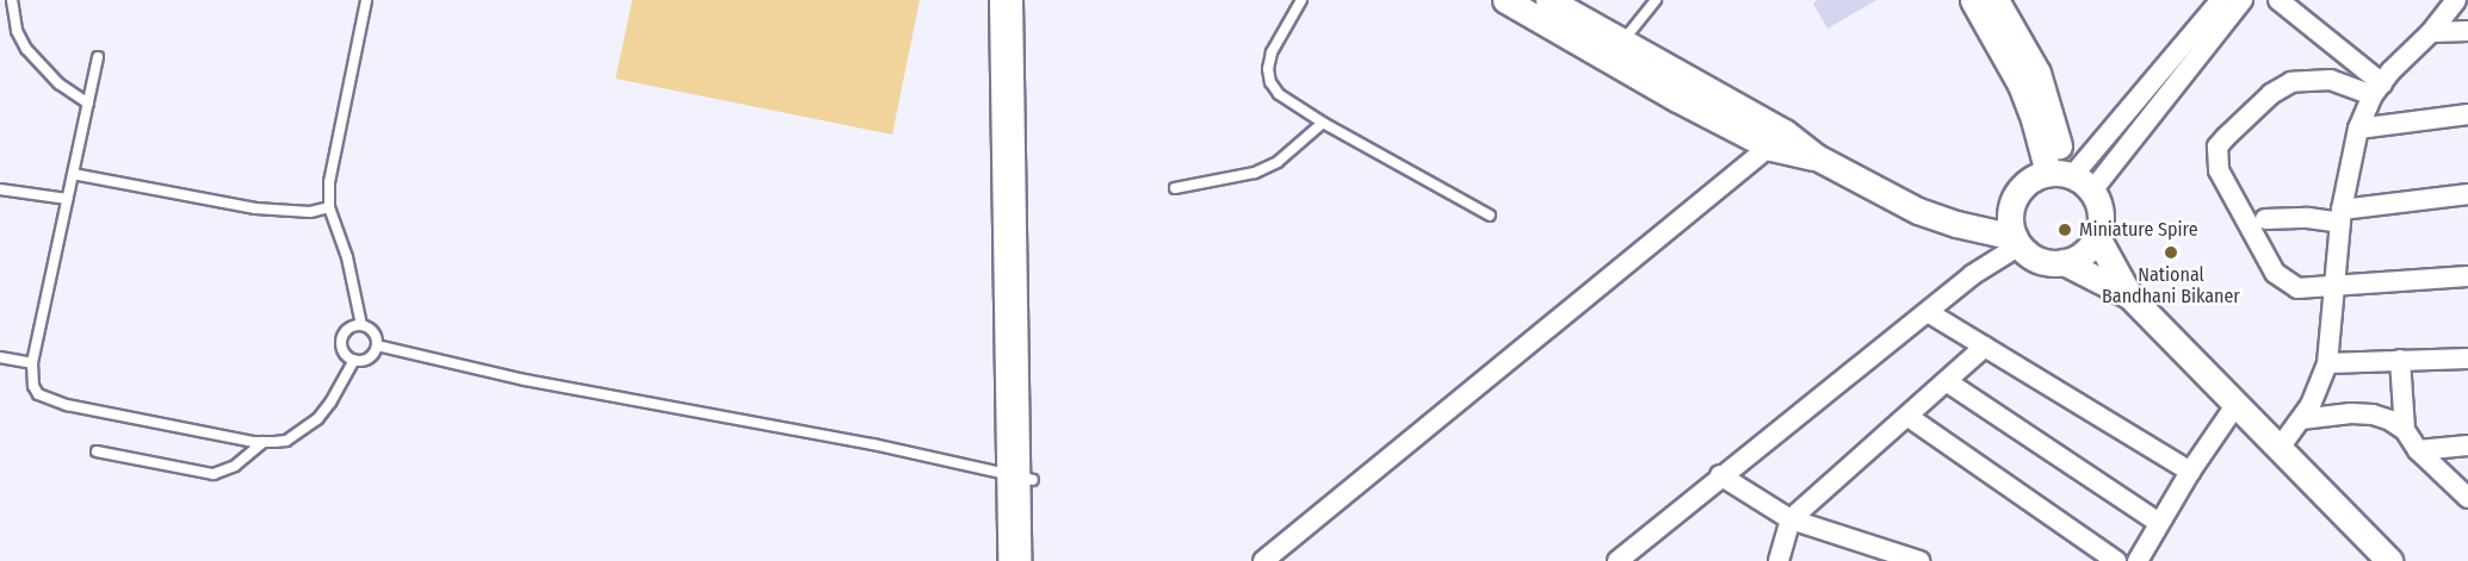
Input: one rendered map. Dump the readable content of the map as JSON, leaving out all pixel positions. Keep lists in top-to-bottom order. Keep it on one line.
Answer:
{"places":["Miniature Spire","National Bandhani Bikaner"]}
